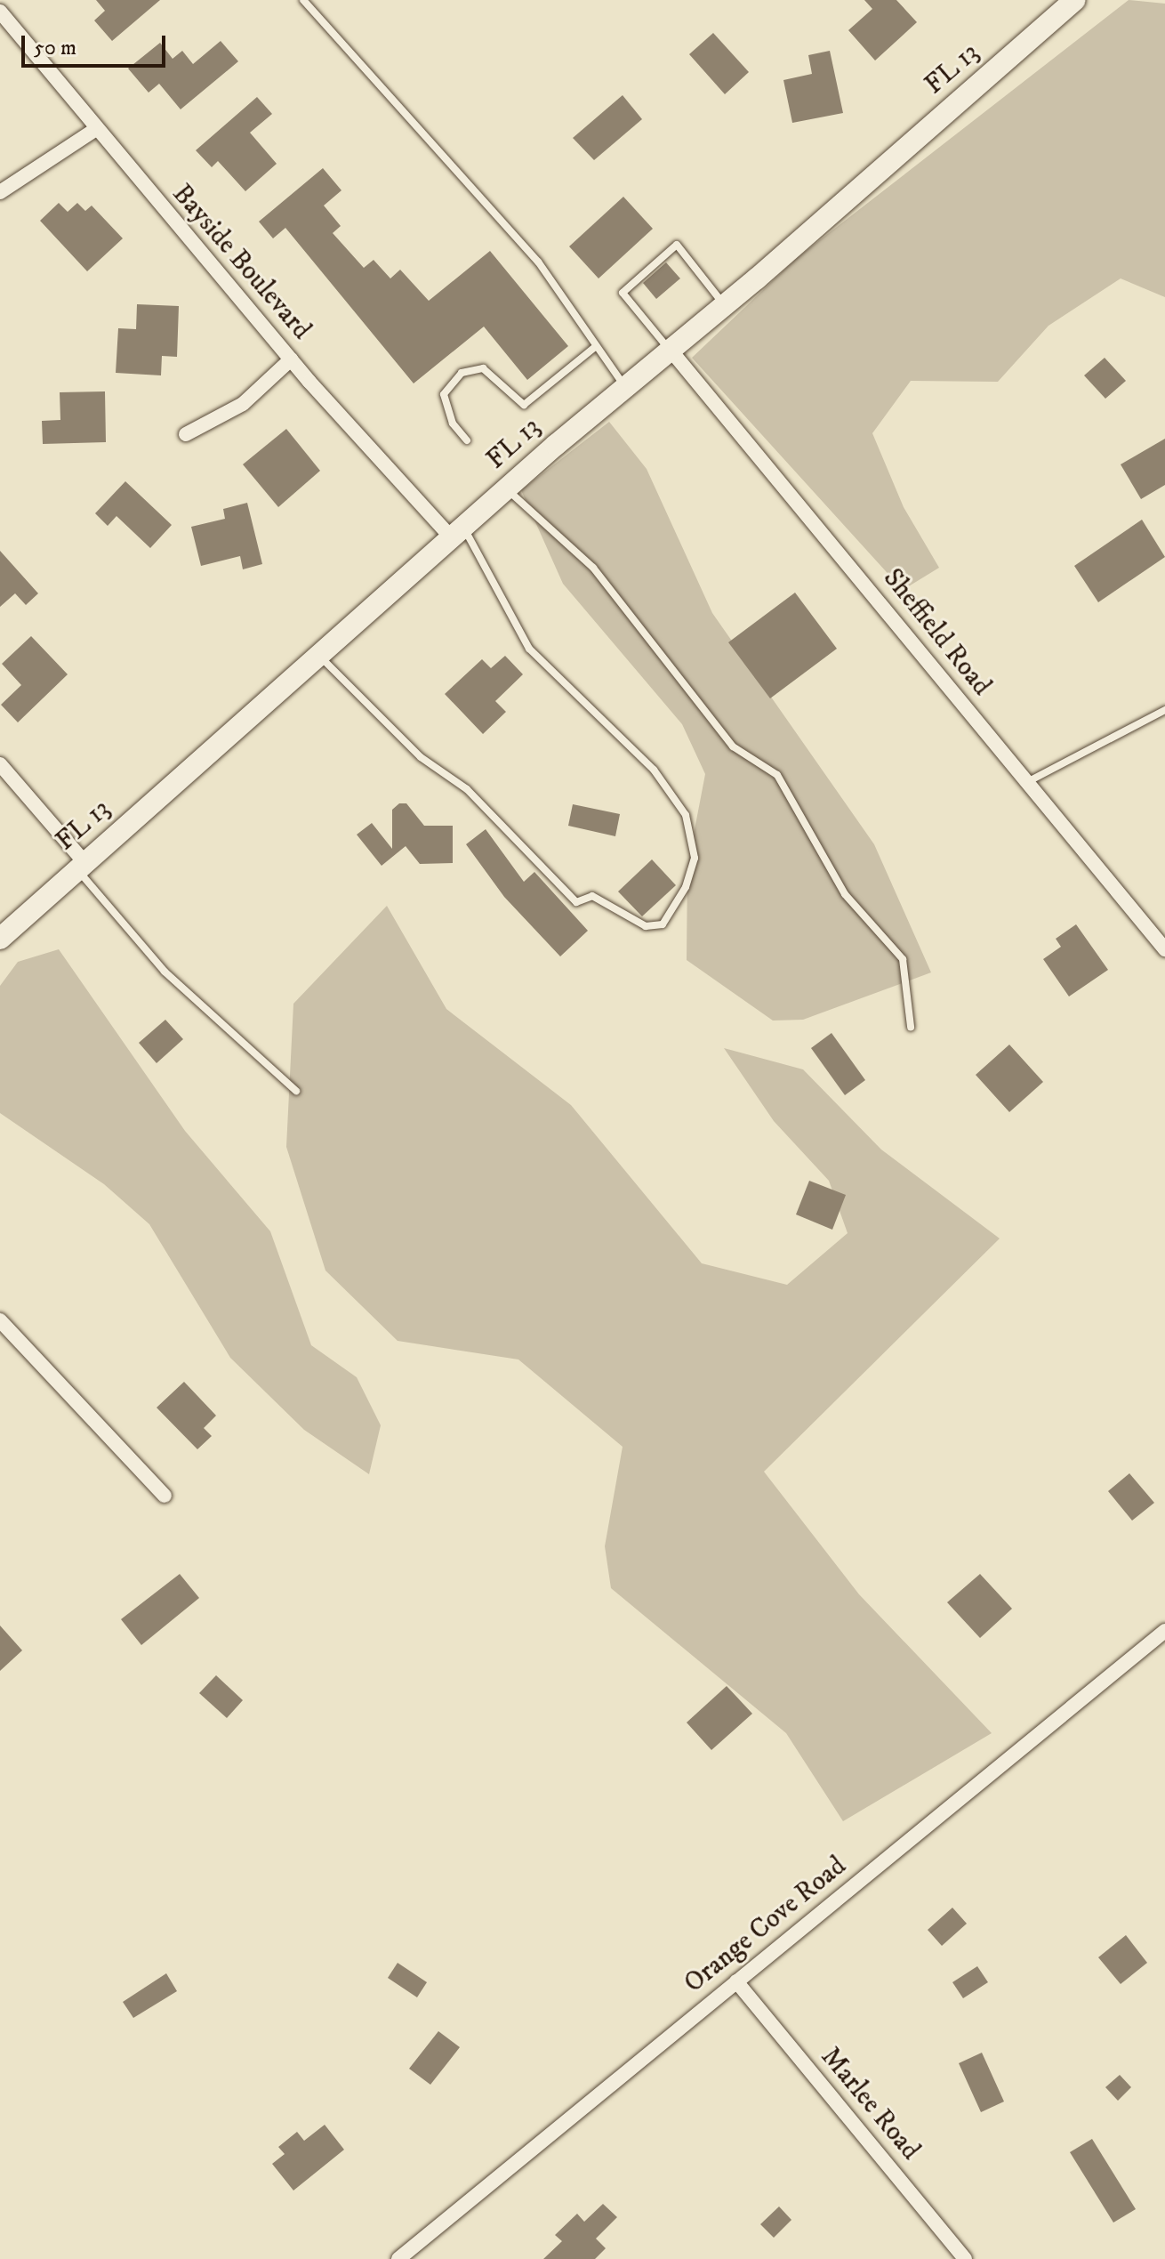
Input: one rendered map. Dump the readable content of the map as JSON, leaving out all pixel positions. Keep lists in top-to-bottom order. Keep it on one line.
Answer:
{"streets":{"main road":["FL 13"],"street":["Bayside Boulevard","Sheffield Road","Orange Cove Road","Marlee Road"]},"crossings":[["FL 13","Bayside Boulevard"],["FL 13","Sheffield Road"],["Orange Cove Road","Marlee Road"]],"scale_bar":"50 m"}
